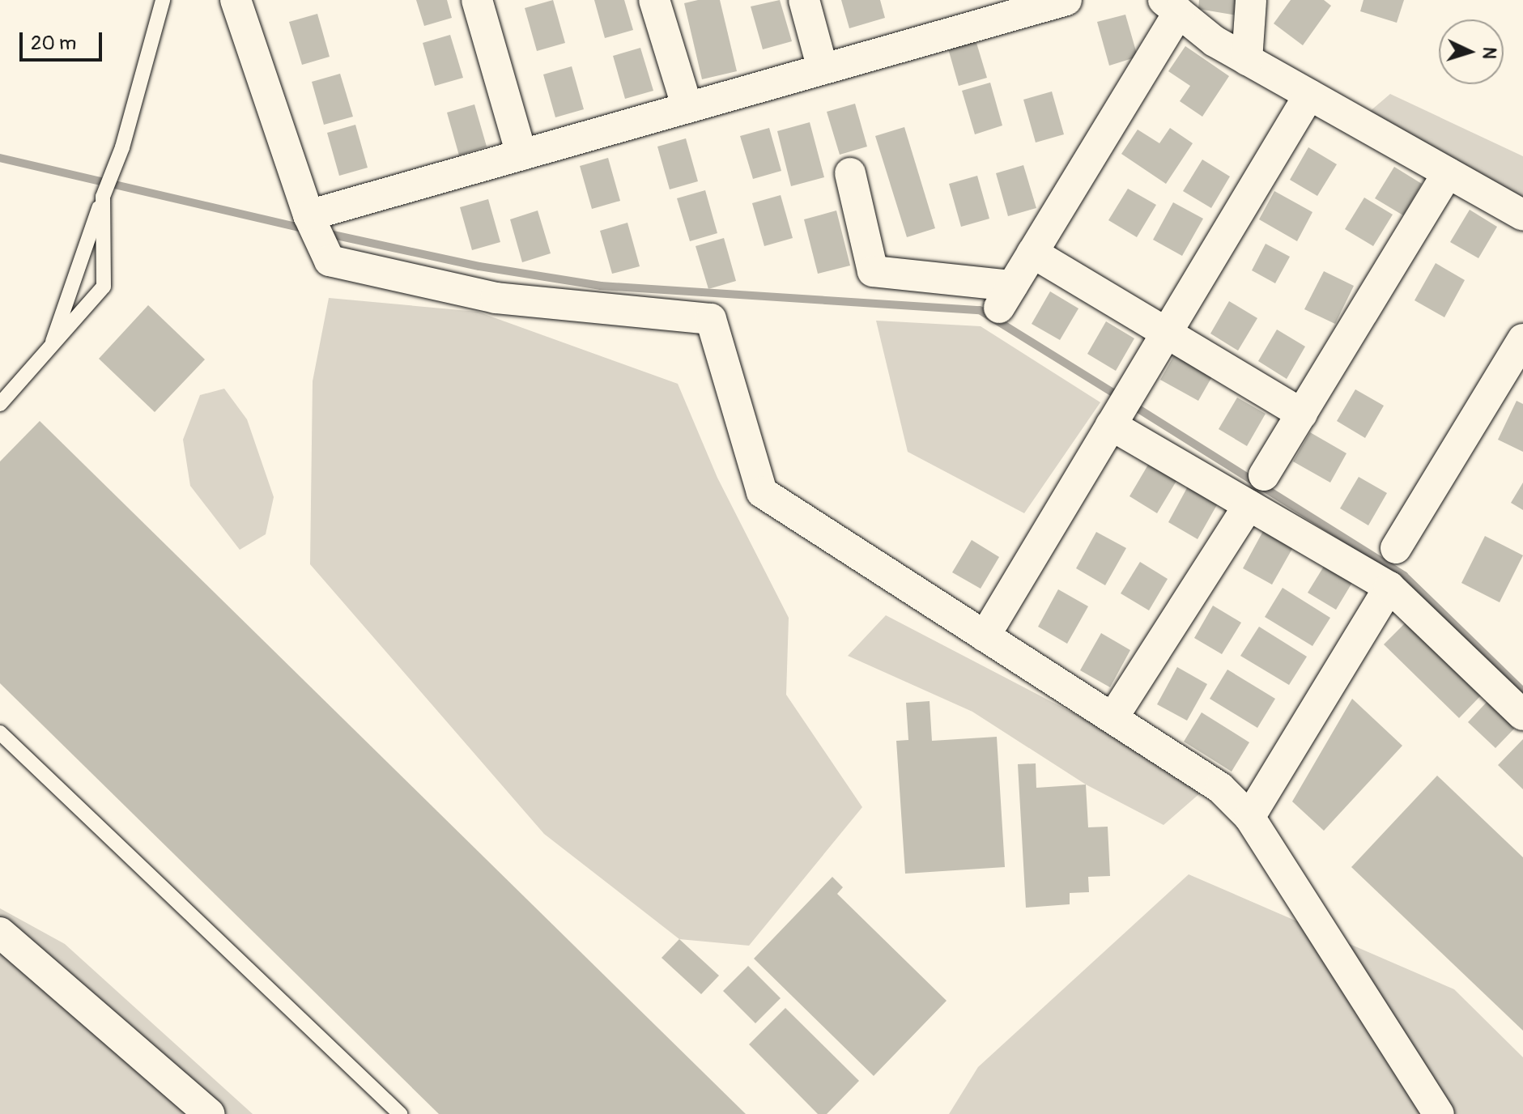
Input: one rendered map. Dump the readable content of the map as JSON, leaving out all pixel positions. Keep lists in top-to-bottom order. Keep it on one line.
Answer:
{"scale_bar":"20 m","north":"right"}
